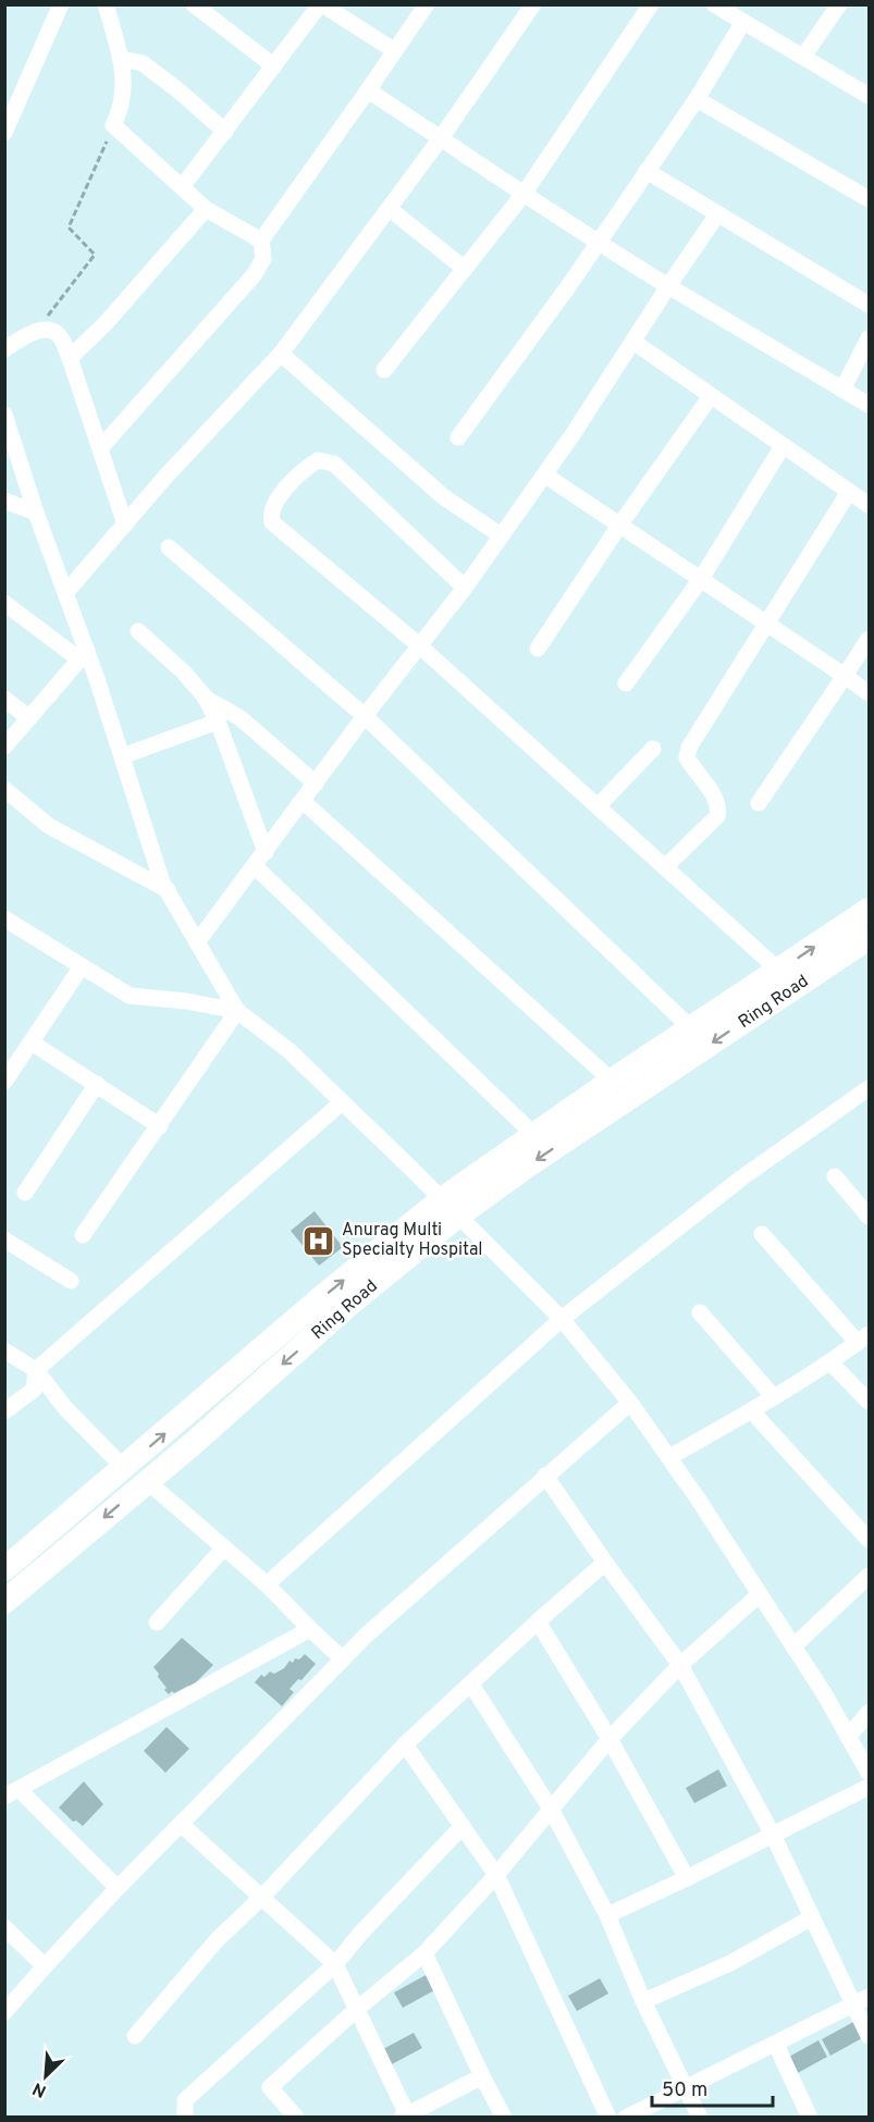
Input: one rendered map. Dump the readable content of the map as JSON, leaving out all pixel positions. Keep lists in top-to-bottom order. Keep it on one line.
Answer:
{"streets":{"highway":["Ring Road"]},"places":{"hospital":["Anurag Multi Specialty Hospital"]},"scale_bar":"50 m","north":"bottom left"}
